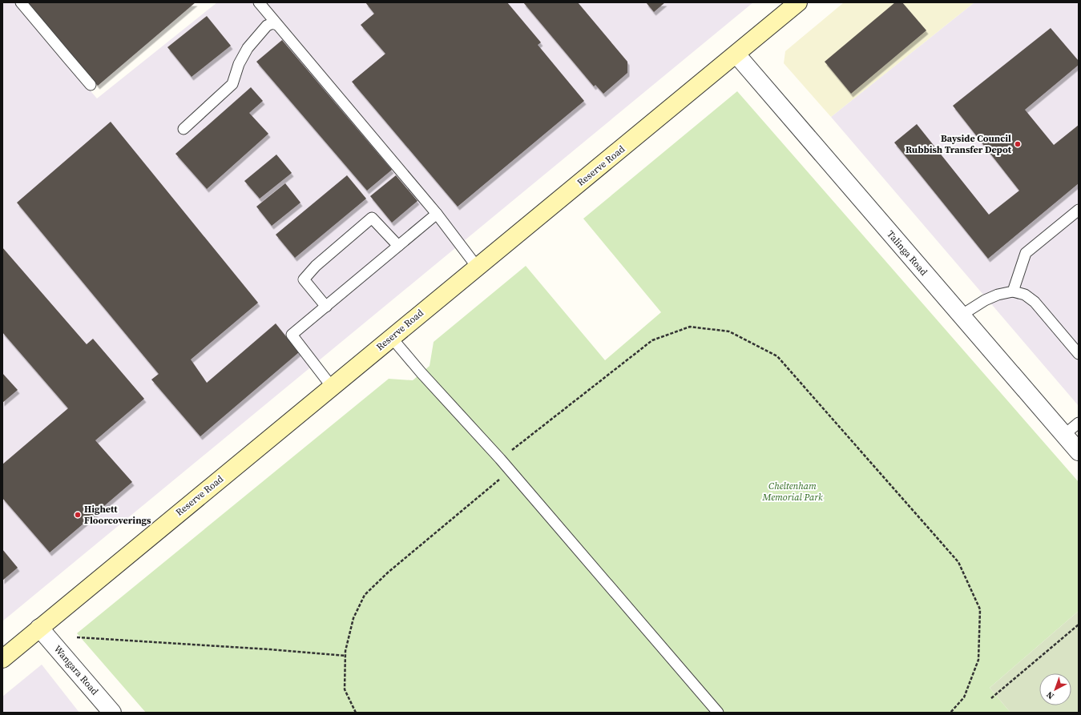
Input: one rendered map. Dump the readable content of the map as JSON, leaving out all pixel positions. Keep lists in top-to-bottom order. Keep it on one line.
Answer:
{"streets":{"street":["Reserve Road","Talinga Road","Wangara Road"]},"crossings":[["Reserve Road","Talinga Road"],["Reserve Road","Wangara Road"]],"parks":["Cheltenham Memorial Park"],"places":["Bayside Council Rubbish Transfer Depot","Highett Floorcoverings"],"north":"bottom left"}
